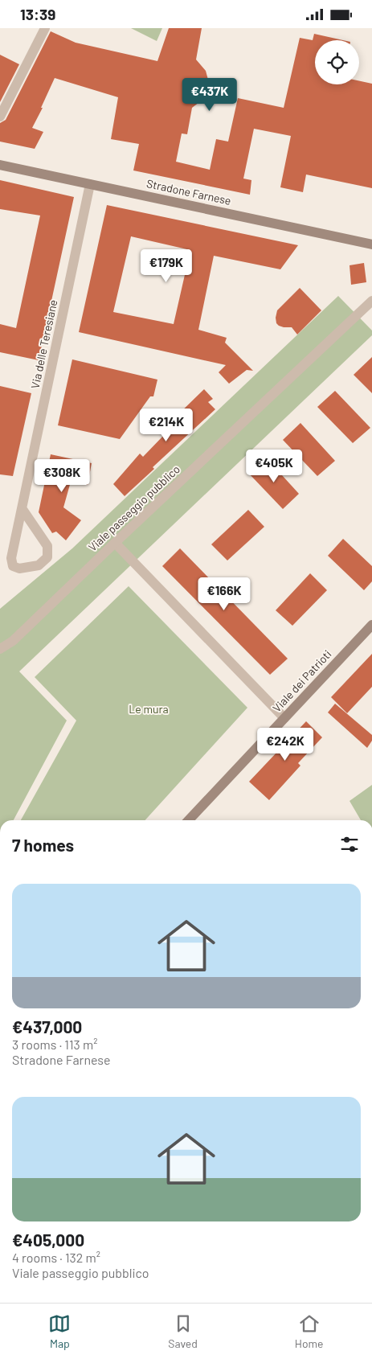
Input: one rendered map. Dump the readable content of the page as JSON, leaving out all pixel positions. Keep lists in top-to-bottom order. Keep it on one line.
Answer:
{"streets":{"street":["Stradone Farnese","Via delle Teresiane","Viale passeggio pubblico","Viale dei Patrioti"]},"crossings":[["Stradone Farnese","Via delle Teresiane"]],"parks":["Le mura"],"page":{"status":"13:39","price":["€437K","€179K","€214K","€405K","€308K","€166K","€242K"],"heading":"7 homes","list":[{"name":"€437,000","note":"3 rooms · 113 m² · Stradone Farnese"},{"name":"€405,000","note":"4 rooms · 132 m² · Viale passeggio pubblico"}],"tabs":["Map","Saved","Home"]}}
